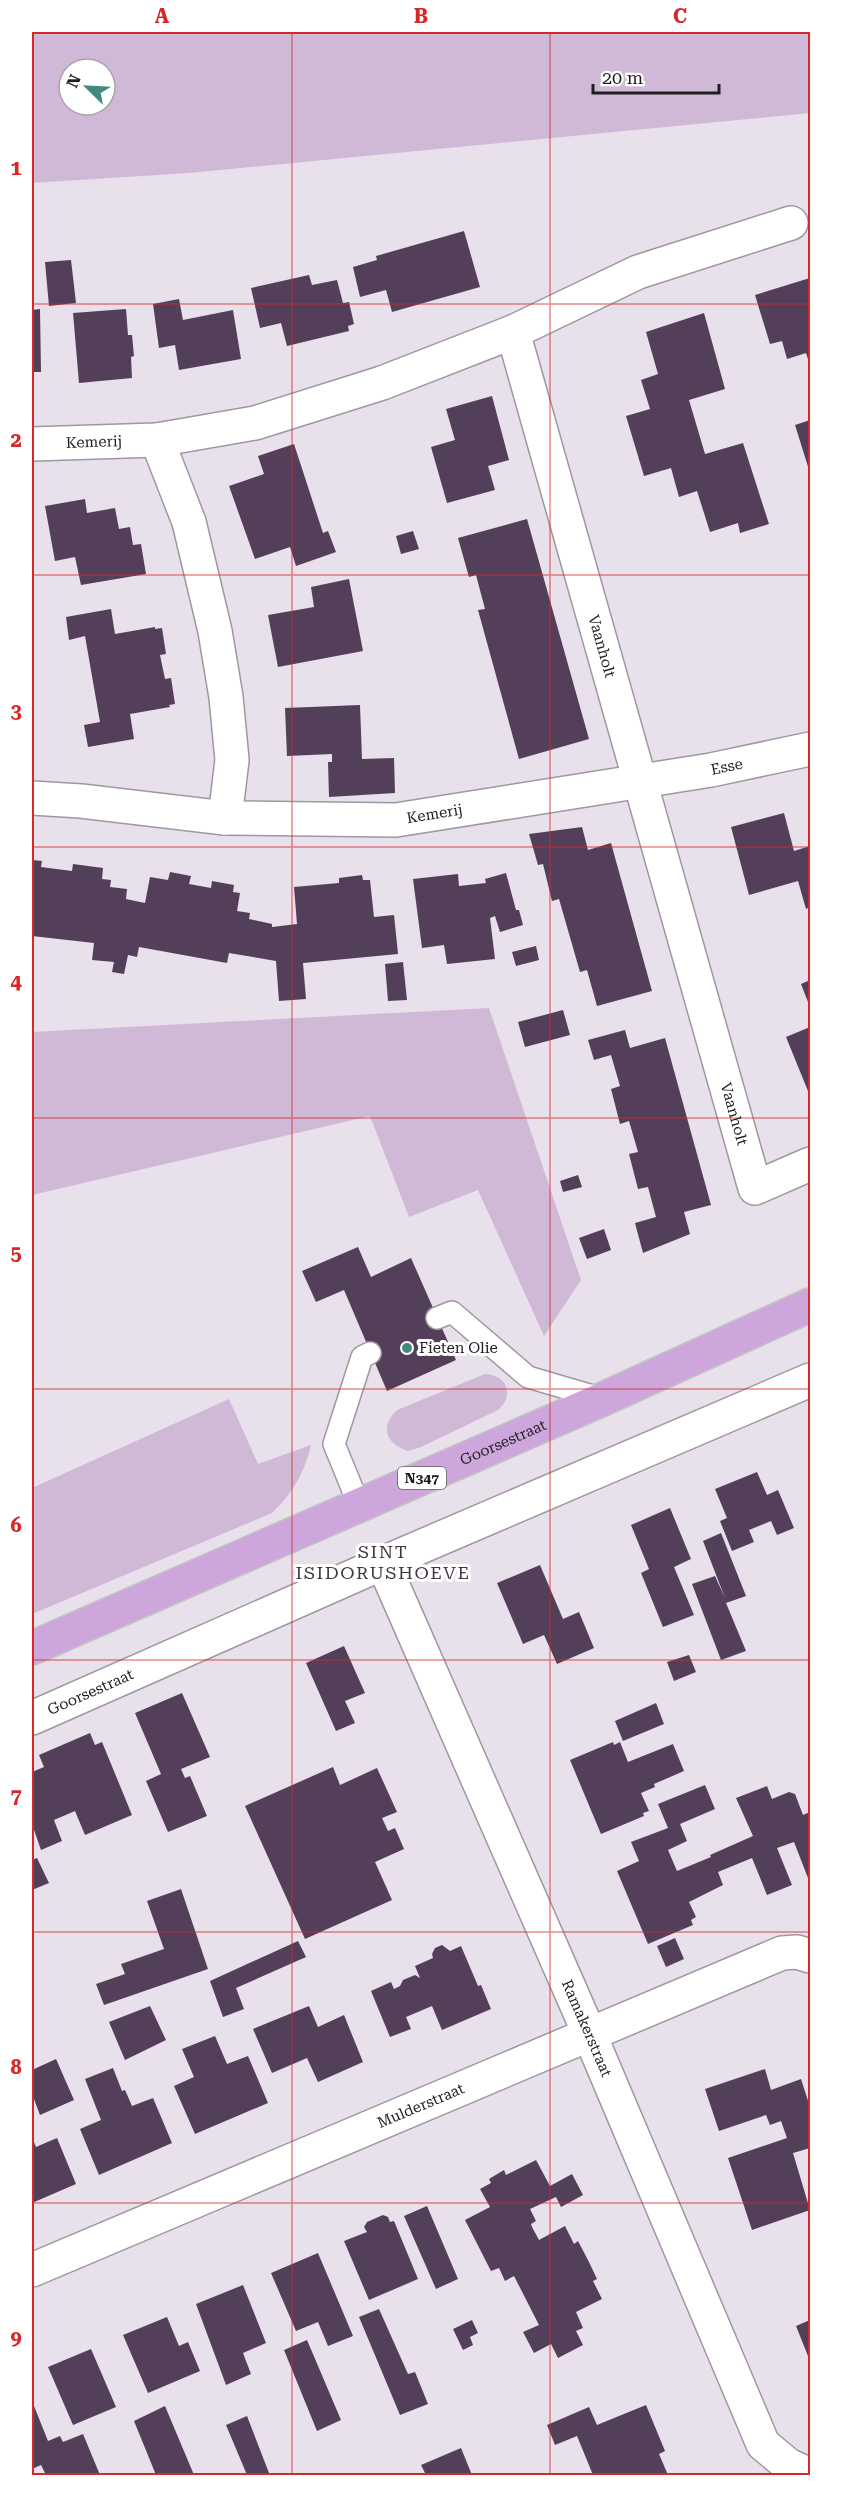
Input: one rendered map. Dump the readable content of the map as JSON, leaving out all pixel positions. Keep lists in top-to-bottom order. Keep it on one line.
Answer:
{"streets":{"main road":["Goorsestraat","N347"],"street":["Kemerij","Vaanholt","Esse","Ramakerstraat","Mulderstraat"]},"crossings":[["Kemerij","Vaanholt"],["Kemerij","Esse"],["Vaanholt","Esse"],["Goorsestraat","Ramakerstraat"],["Ramakerstraat","Mulderstraat"]],"districts":["SINT ISIDORUSHOEVE"],"places":["Fieten Olie"],"scale_bar":"20 m","north":"top left","grid":{"columns":["A","B","C"],"rows":["1","2","3","4","5","6","7","8","9"]}}
